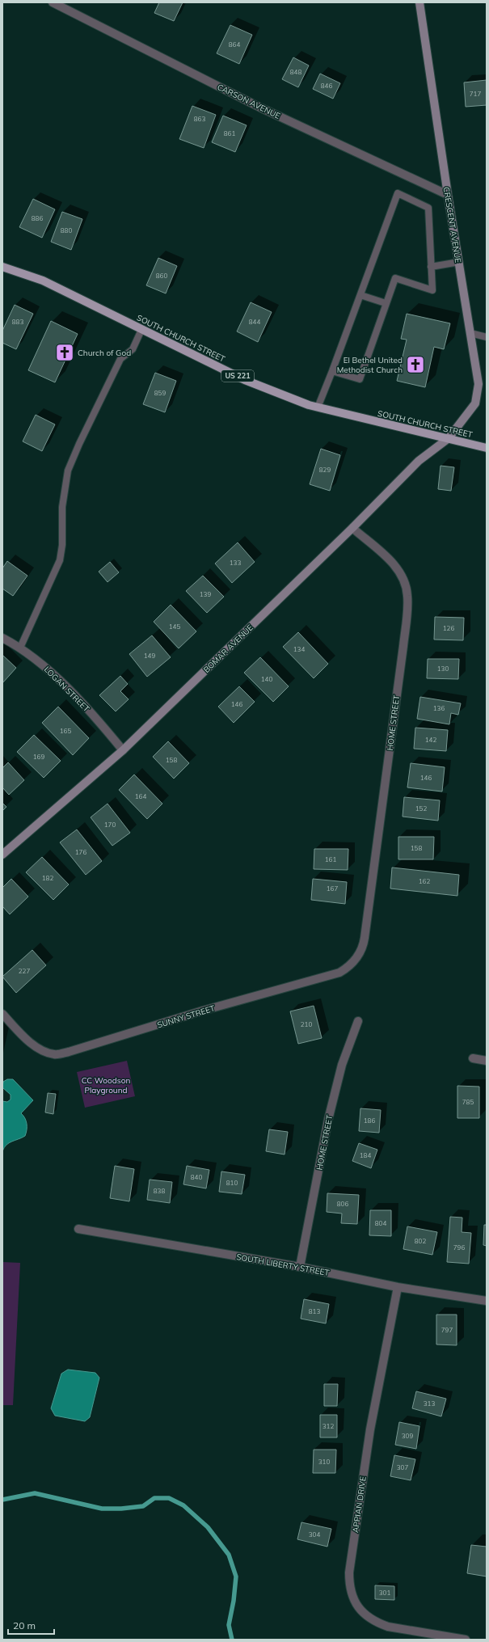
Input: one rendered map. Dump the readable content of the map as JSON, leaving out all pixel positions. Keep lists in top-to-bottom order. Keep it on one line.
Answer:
{"streets":{"main road":["SOUTH CHURCH STREET","US 221"],"street":["CARSON AVENUE","CRESCENT AVENUE","BOMAR AVENUE","LOGAN STREET","HOME STREET","SUNNY STREET","SOUTH LIBERTY STREET","APPIAN DRIVE"]},"crossings":[["CARSON AVENUE","CRESCENT AVENUE"],["CRESCENT AVENUE","SOUTH CHURCH STREET"],["CRESCENT AVENUE","BOMAR AVENUE"],["SOUTH CHURCH STREET","BOMAR AVENUE"],["BOMAR AVENUE","LOGAN STREET"],["BOMAR AVENUE","HOME STREET"],["HOME STREET","SUNNY STREET"],["HOME STREET","SOUTH LIBERTY STREET"],["SOUTH LIBERTY STREET","APPIAN DRIVE"]],"parks":["CC Woodson Playground"],"places":{"church":["Church of God","El Bethel United Methodist Church"]},"house_numbers":["864","848","846","717","863","861","886","880","860","883","844","859","829","133","139","145","126","134","149","130","140","146","136","165","142","169","158","146","164","152","170","158","176","161","182","162","167","227","210","785","186","184","840","810","838","806","804","802","796","813","797","313","312","309","310","307","304","301"],"scale_bar":"20 m"}
